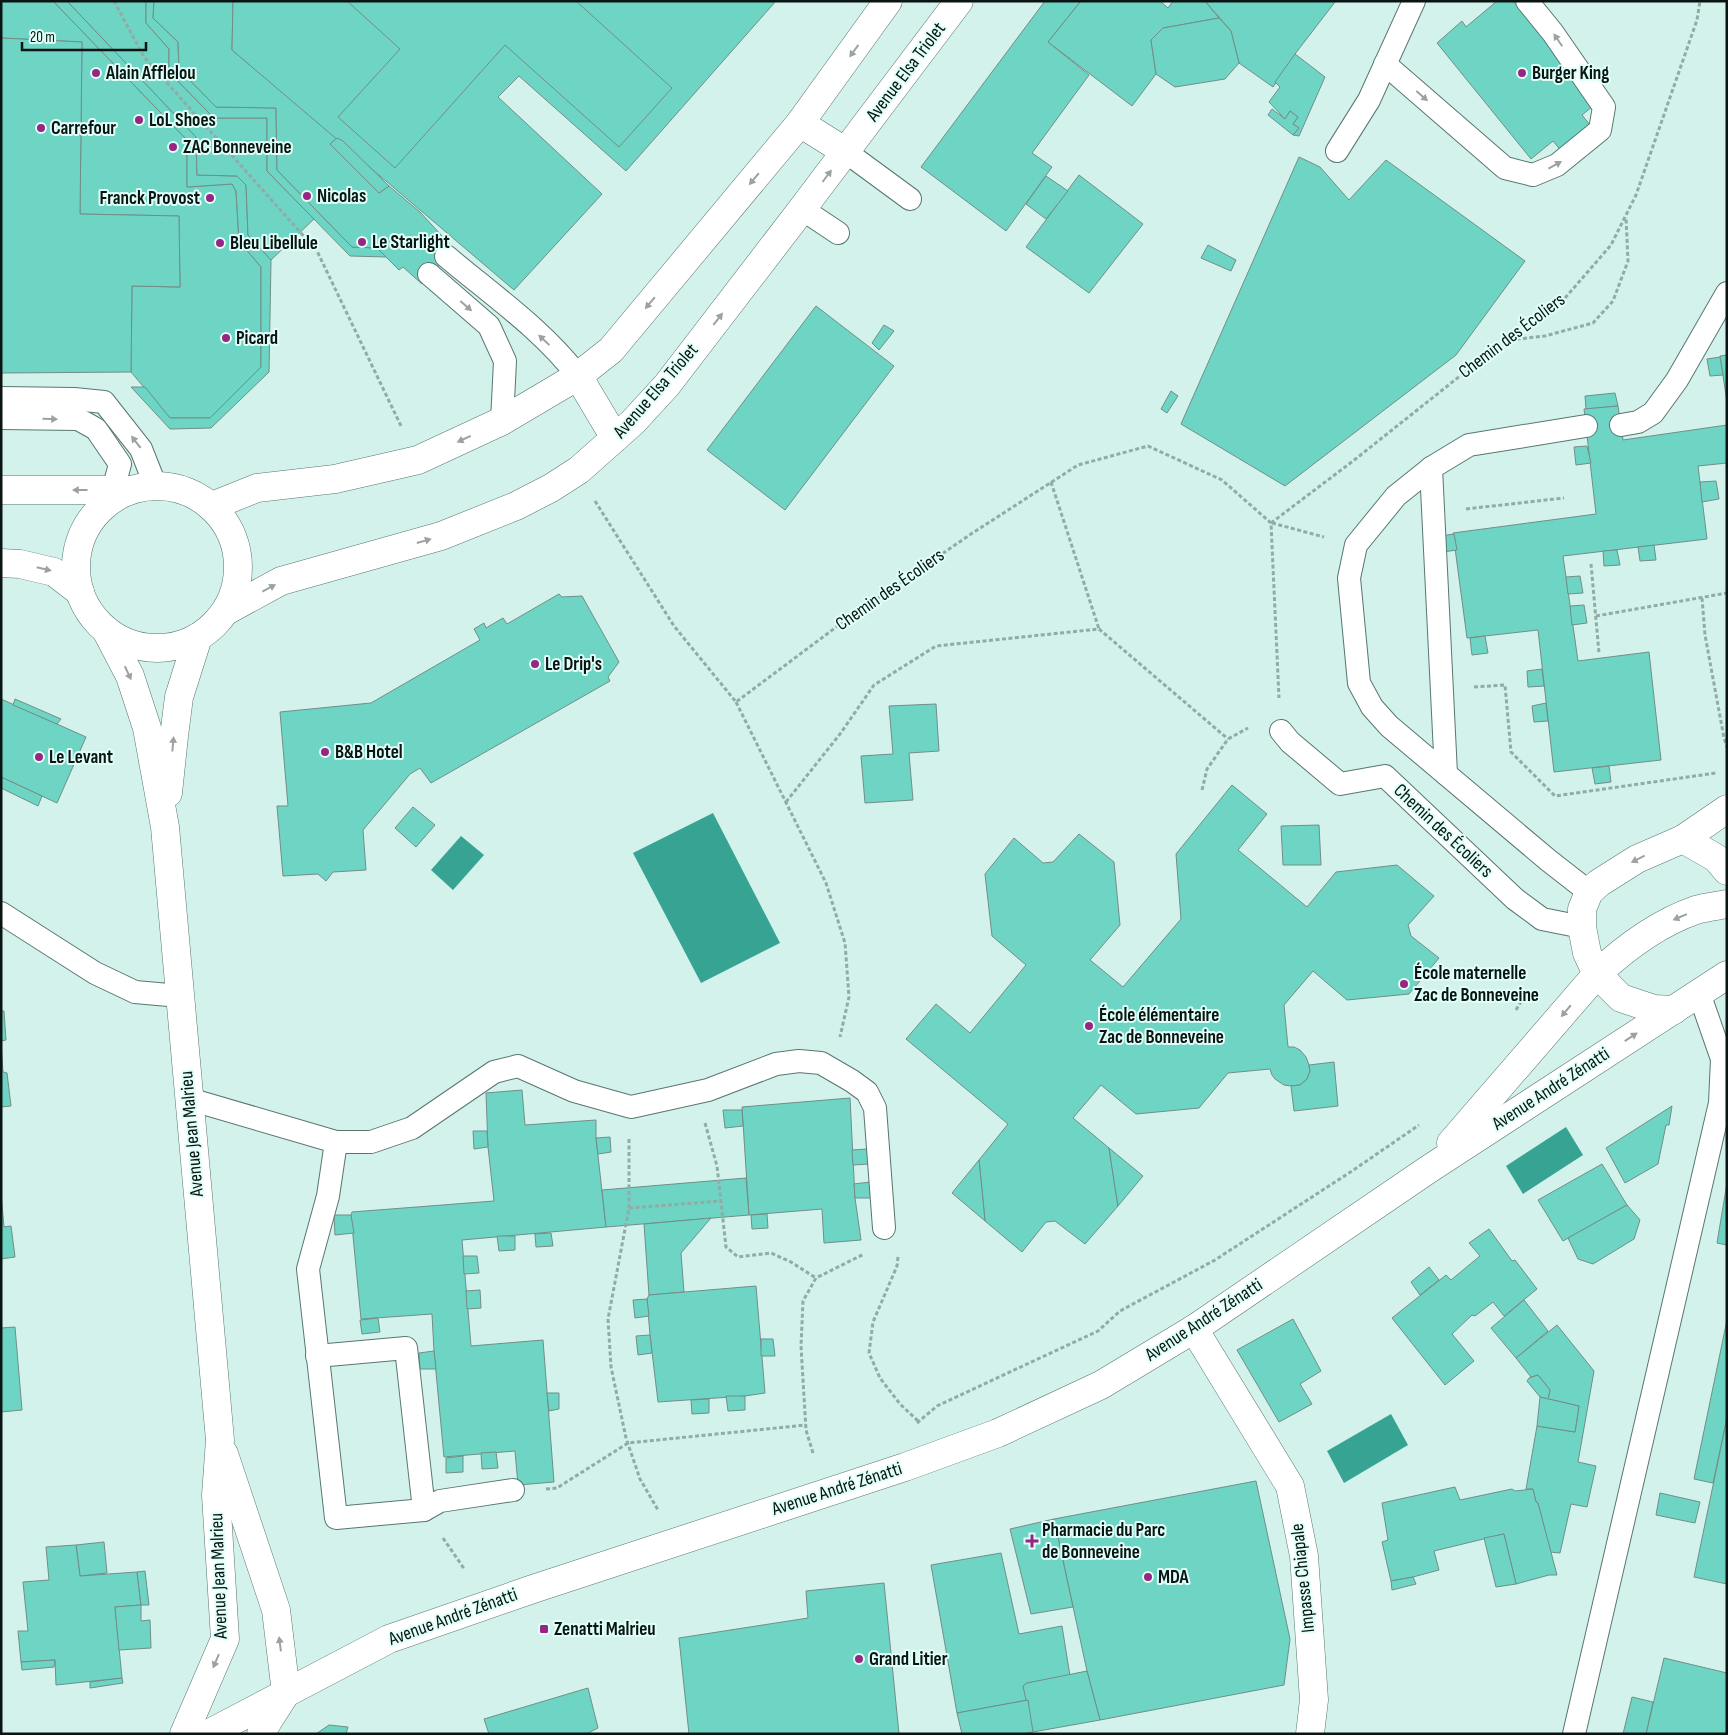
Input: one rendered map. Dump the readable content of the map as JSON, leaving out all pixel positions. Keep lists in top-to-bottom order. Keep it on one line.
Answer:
{"streets":{"street":["Avenue Elsa Triolet","Avenue André Zénatti","Avenue Jean Malrieu","Impasse Chiapale"],"lane":["Chemin des Écoliers"]},"crossings":[["Avenue Elsa Triolet","Avenue Jean Malrieu"],["Avenue André Zénatti","Avenue Jean Malrieu"],["Avenue André Zénatti","Impasse Chiapale"]],"places":{"other":["Alain Afflelou","Burger King","LoL Shoes","Carrefour","ZAC Bonneveine","Nicolas","Franck Provost","Le Starlight","Bleu Libellule","Picard","Le Drip's","B&B Hotel","Le Levant","École maternelle Zac de Bonneveine","École élémentaire Zac de Bonneveine","MDA","Grand Litier"],"health":["Pharmacie du Parc de Bonneveine"],"transit":["Zenatti Malrieu"]},"scale_bar":"20 m"}
